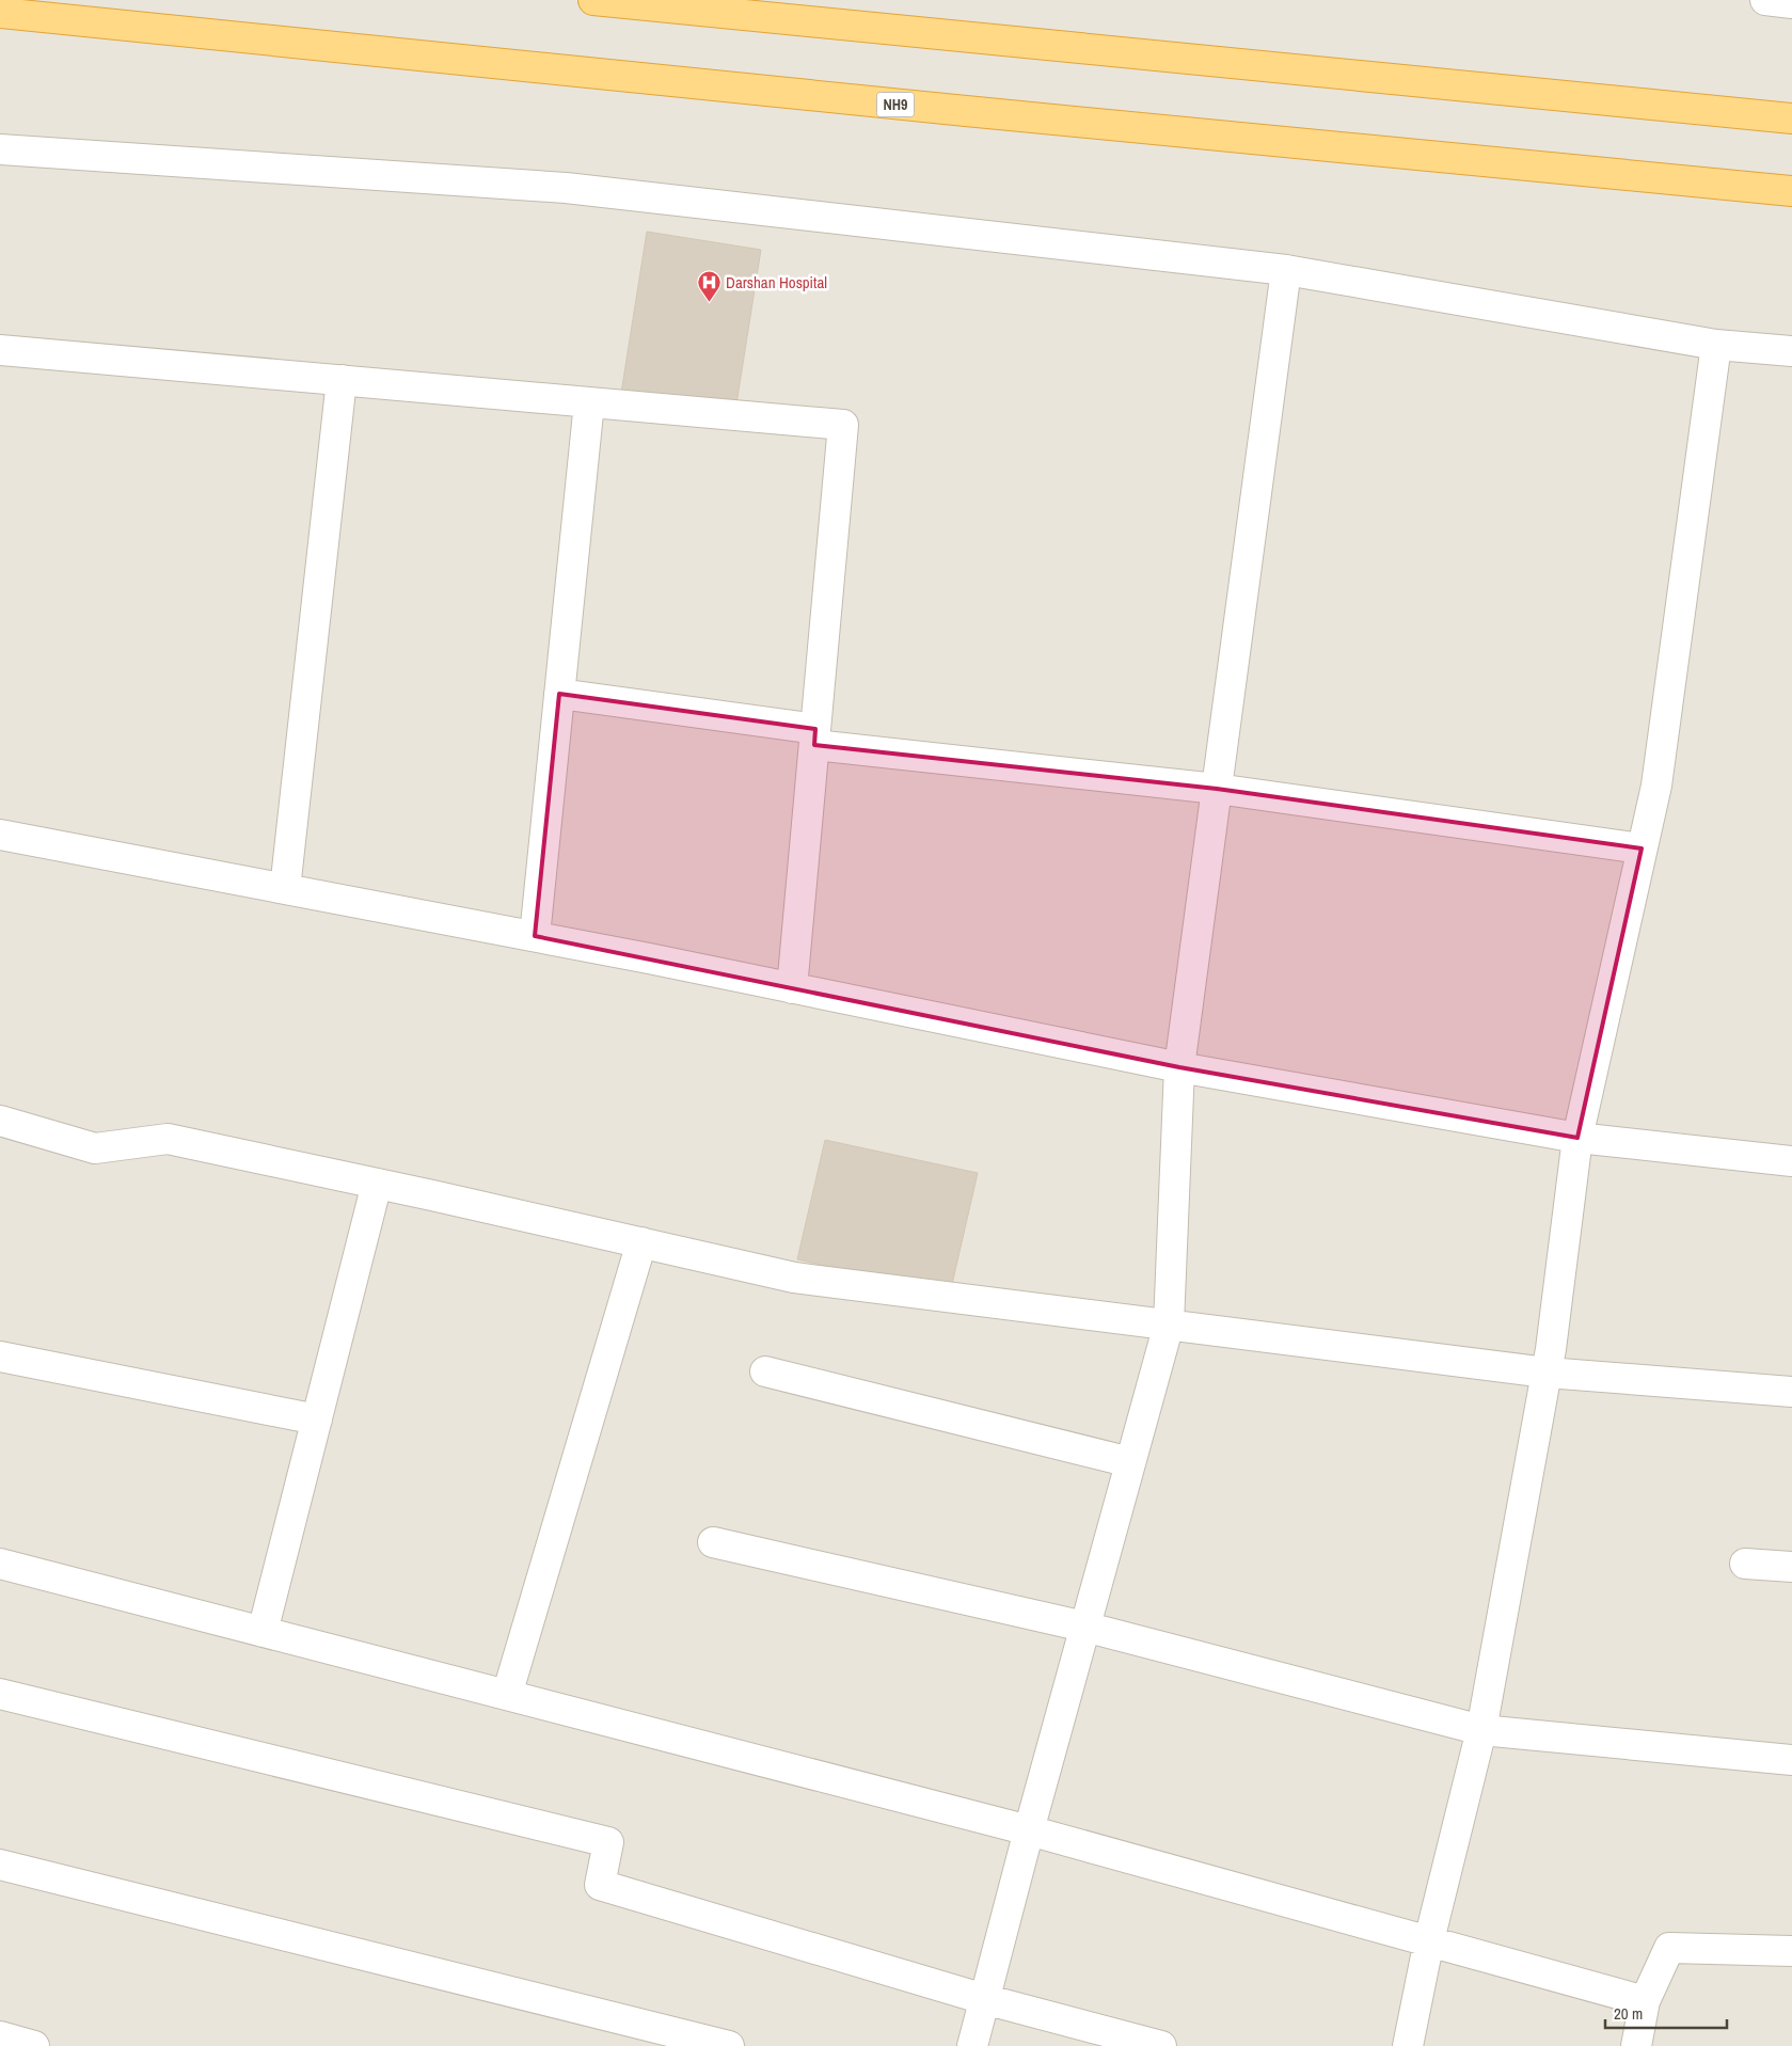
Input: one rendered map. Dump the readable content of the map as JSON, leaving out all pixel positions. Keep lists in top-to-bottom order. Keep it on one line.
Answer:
{"streets":{"highway":["NH9"]},"places":{"hospital":["Darshan Hospital"]},"scale_bar":"20 m"}
